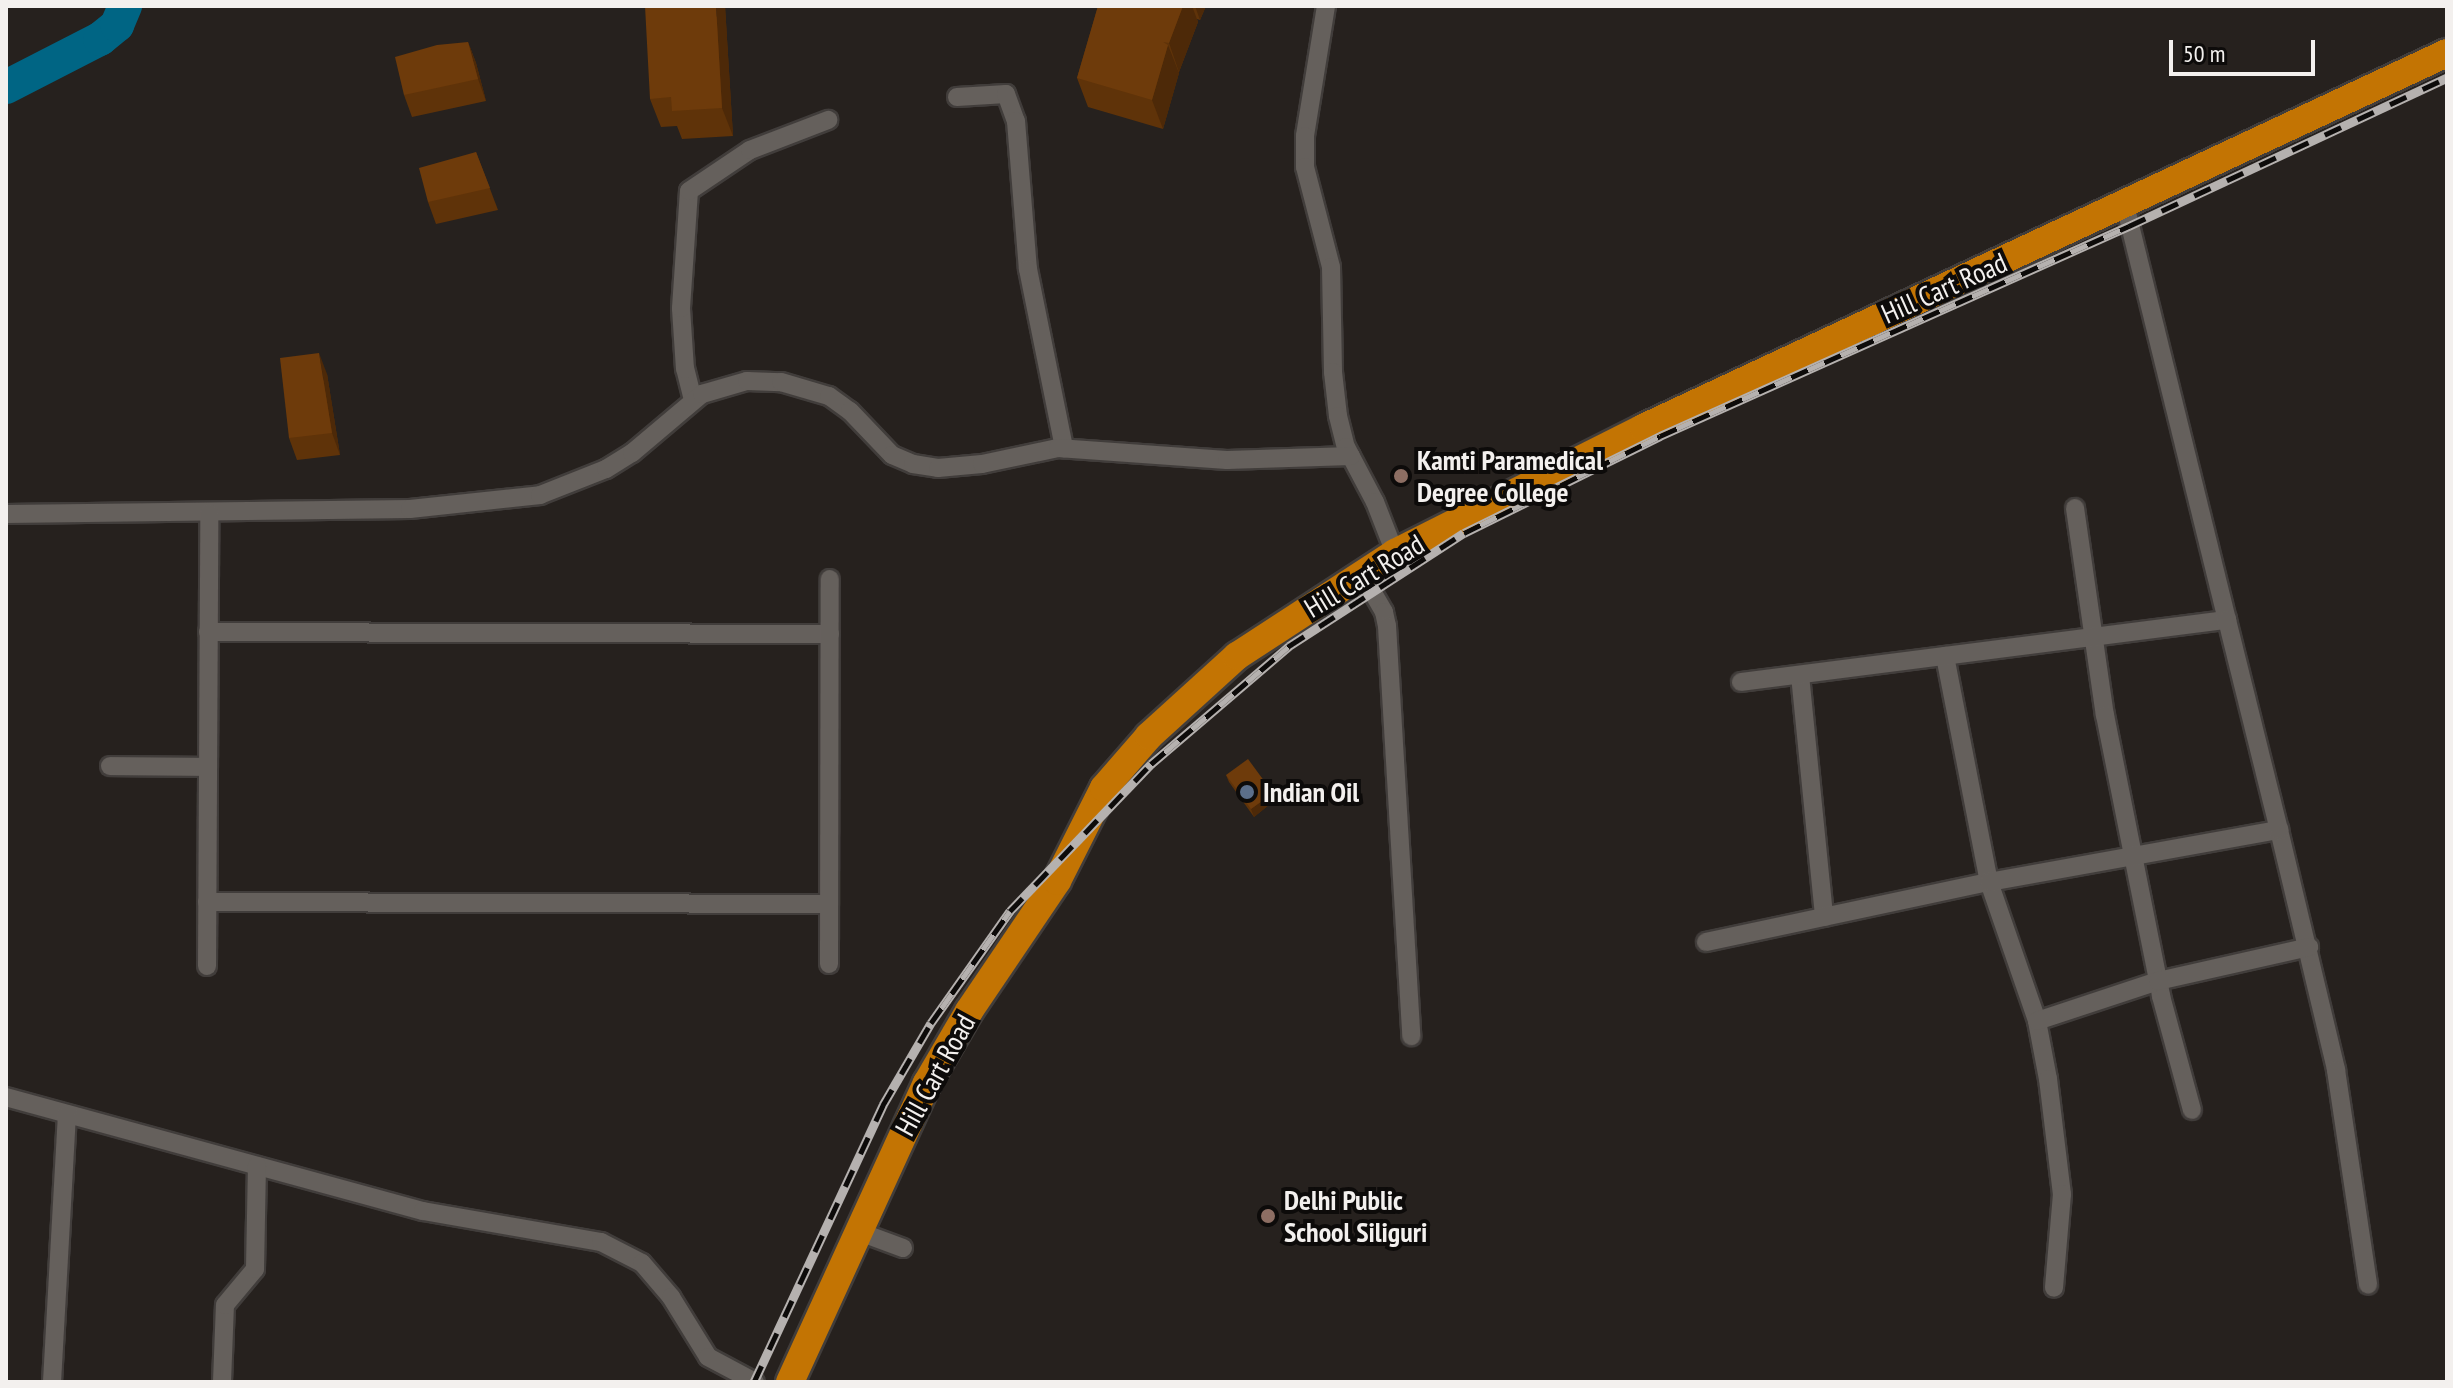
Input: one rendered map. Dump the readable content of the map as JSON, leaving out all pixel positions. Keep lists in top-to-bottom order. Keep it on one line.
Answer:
{"streets":{"highway":["Hill Cart Road"]},"places":["Kamti Paramedical Degree College","Indian Oil","Delhi Public School Siliguri"],"scale_bar":"50 m"}
